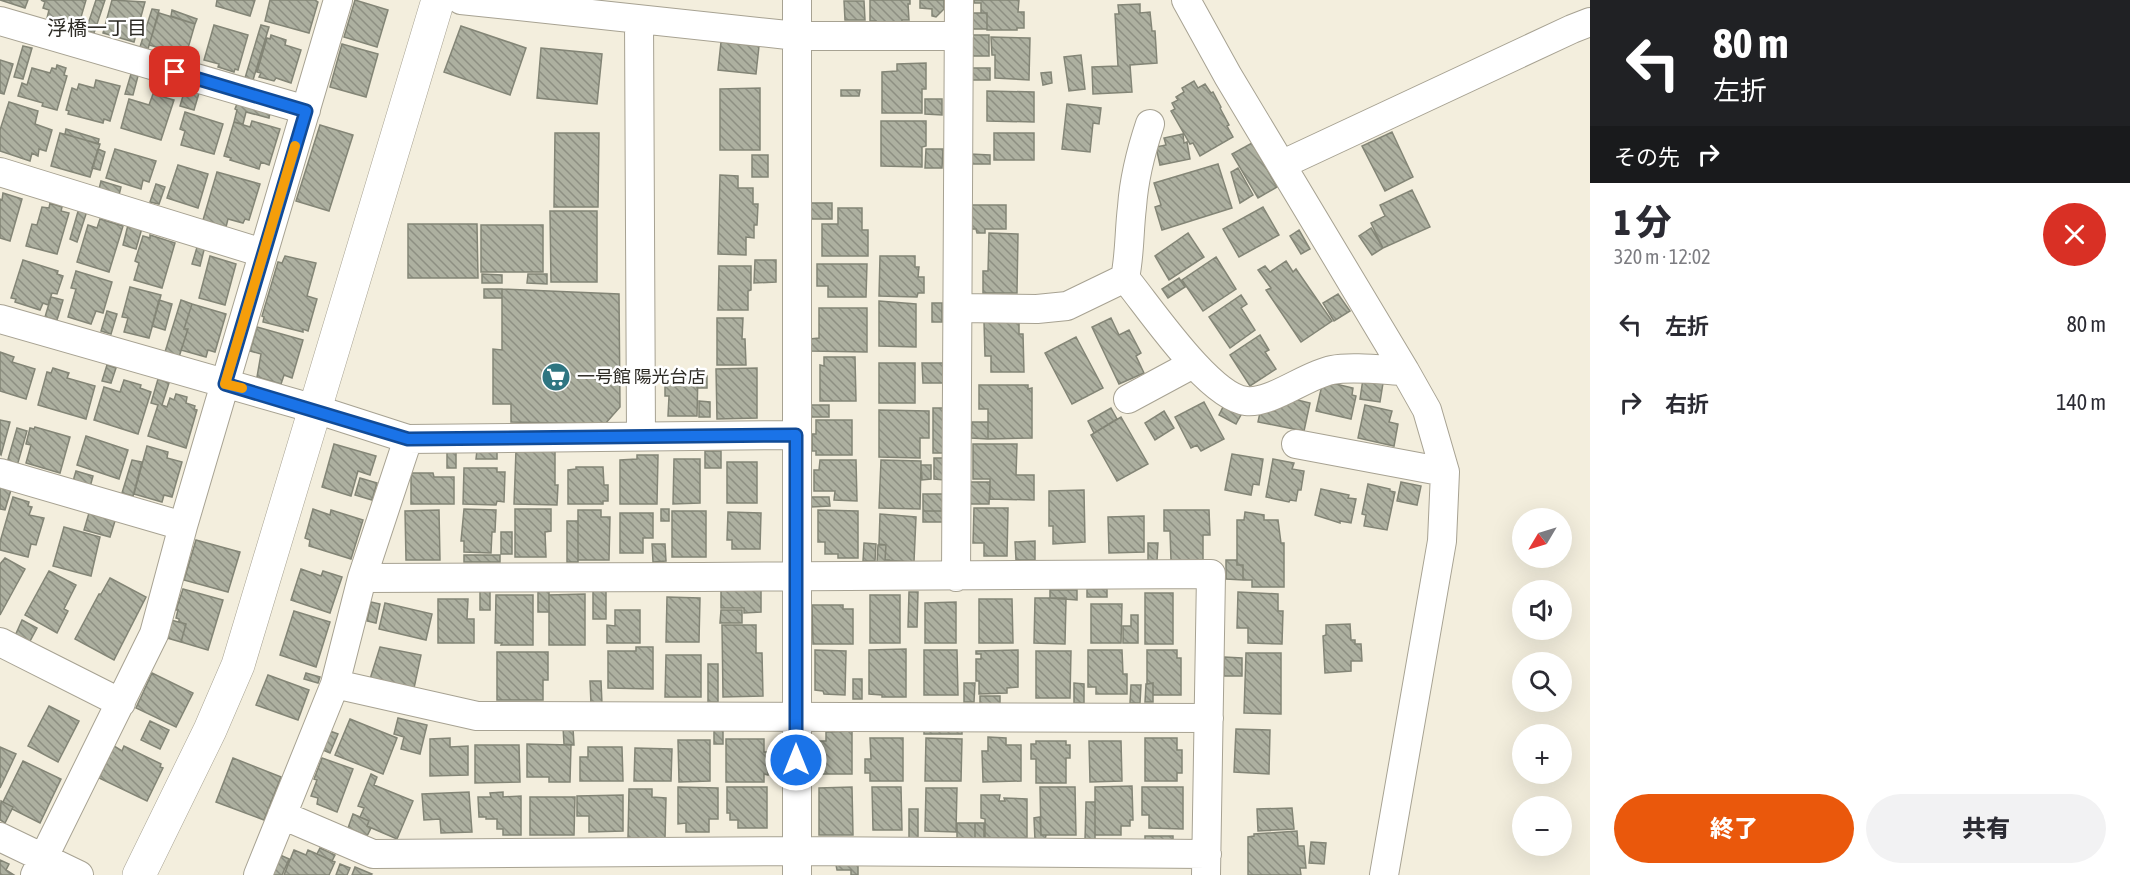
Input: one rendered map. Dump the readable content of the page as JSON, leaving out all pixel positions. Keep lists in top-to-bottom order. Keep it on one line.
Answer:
{"districts":["浮橋一丁目"],"places":{"supermarket":["一号館 陽光台店"]},"north":"bottom left","page":{"turn":["80 m","左折"],"then":"その先","heading":["1 分","320 m · 12:02"],"list":[{"name":"左折","value":"80 m"},{"name":"右折","value":"140 m"}],"map_buttons":["+","−"],"buttons":["終了","共有"]}}
